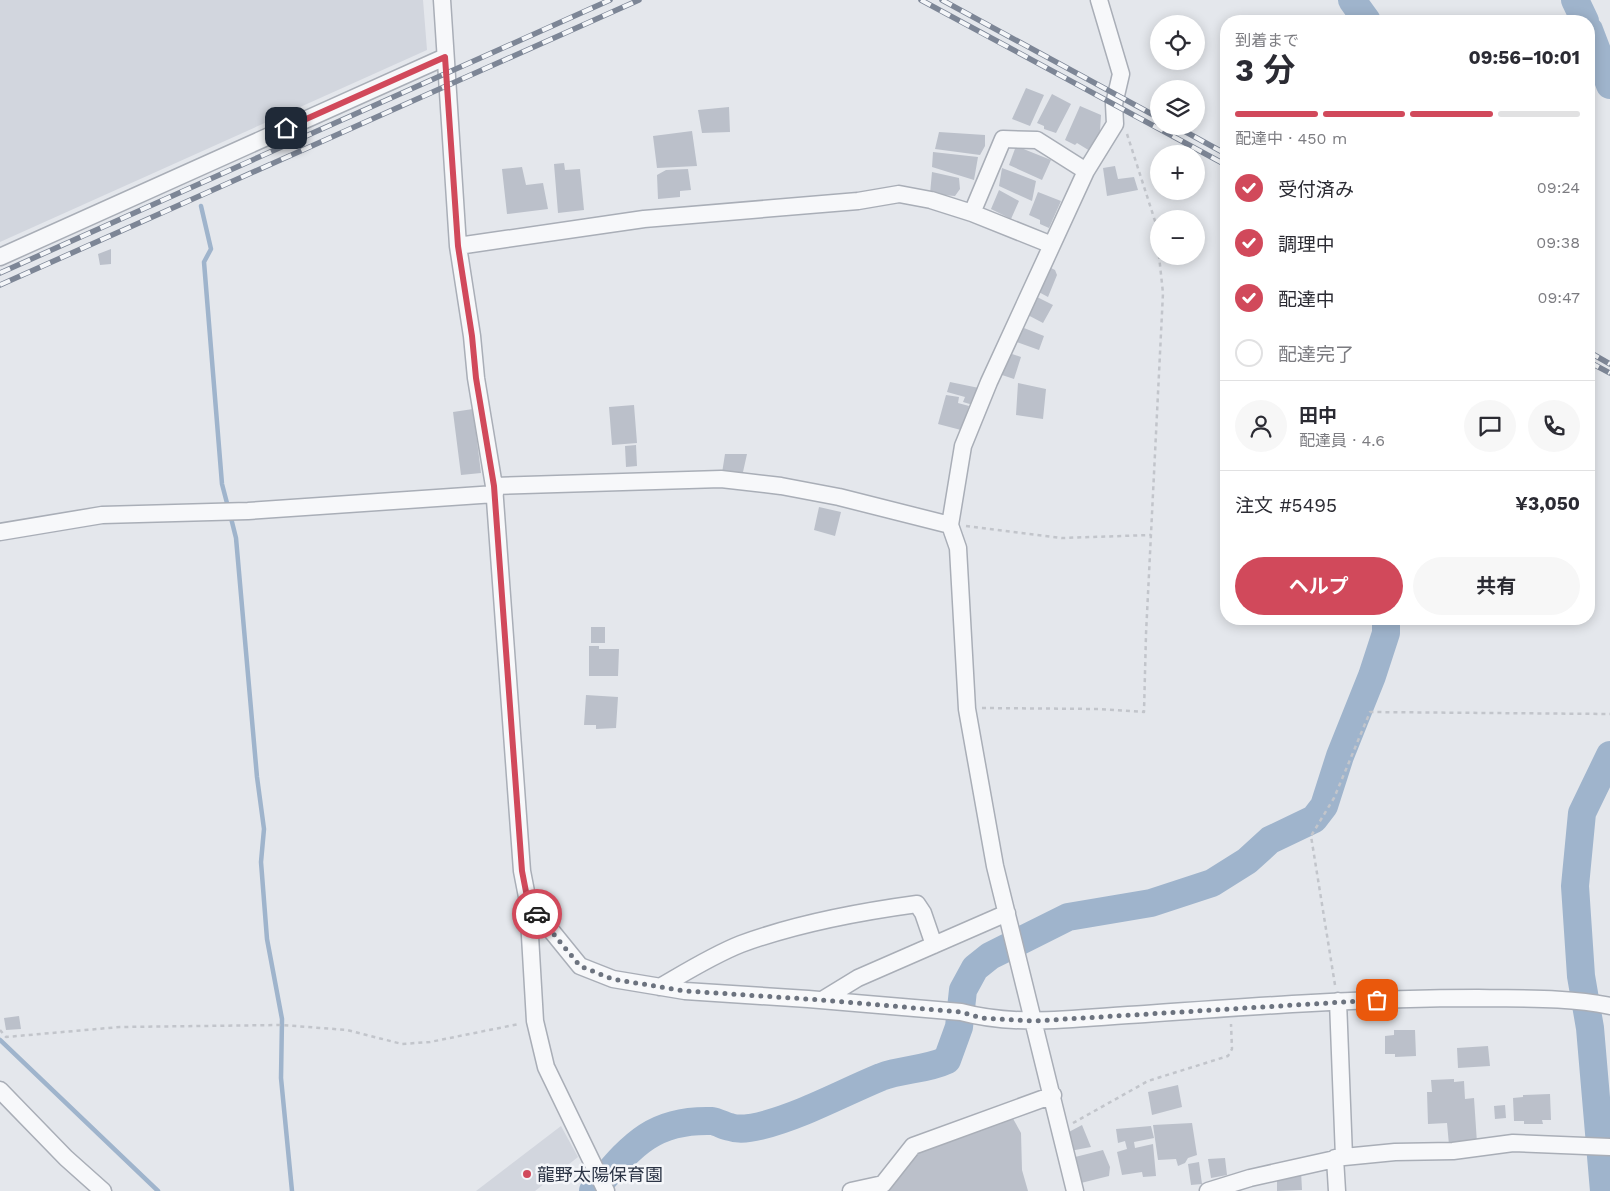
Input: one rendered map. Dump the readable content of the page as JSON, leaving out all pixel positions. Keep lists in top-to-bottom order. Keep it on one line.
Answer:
{"places":["龍野太陽保育園"],"page":{"map_buttons":["+","−"],"heading":["3 分","到着まで","09:56–10:01"],"panel":["田中","配達員 · 4.6","注文 #5495","¥3,050"],"bar":"配達中 · 450 m","list":[["受付済み","09:24"],["調理中","09:38"],["配達中","09:47"],"配達完了"],"buttons":["ヘルプ","共有"]}}
